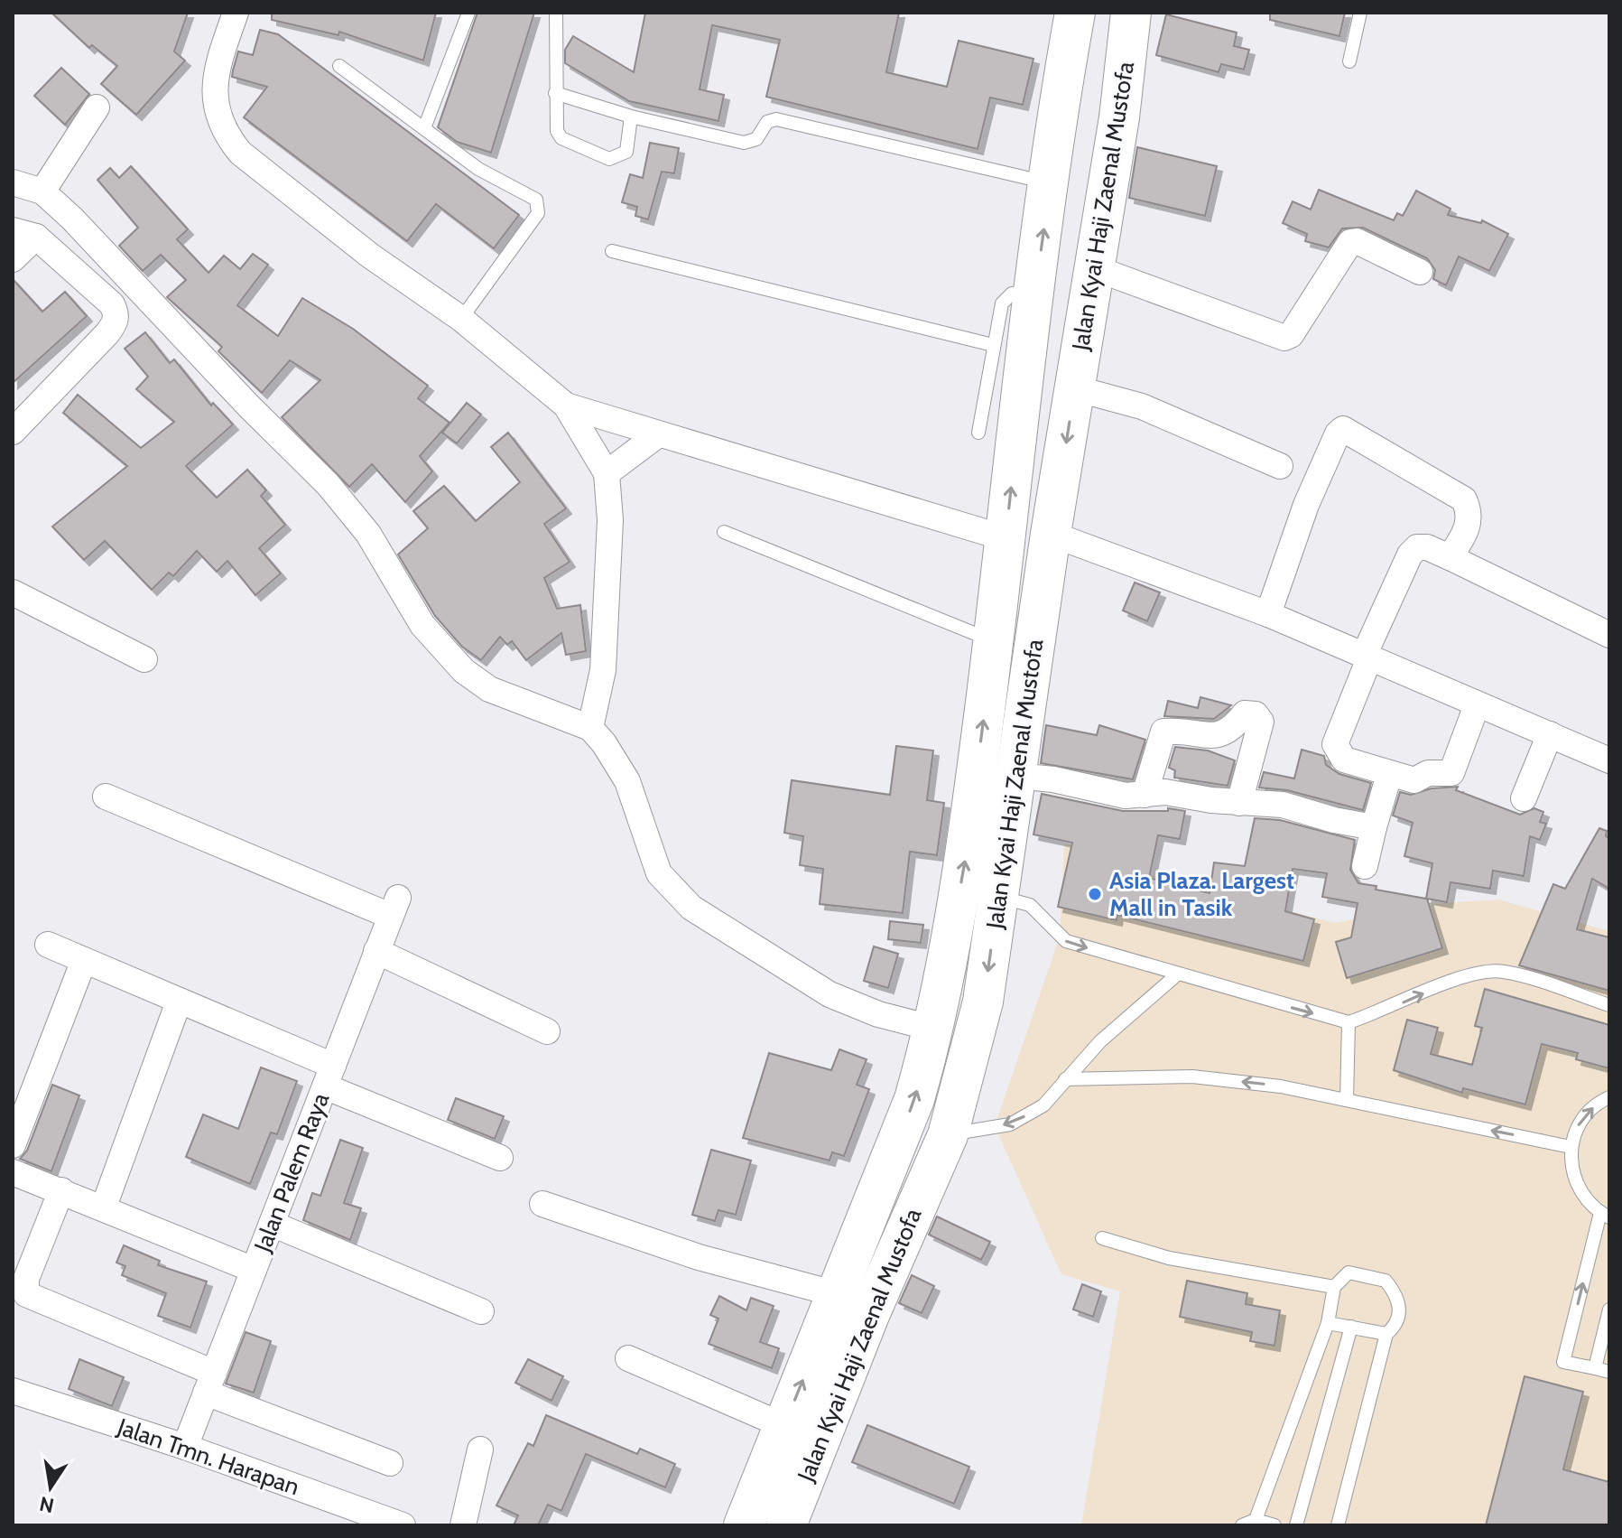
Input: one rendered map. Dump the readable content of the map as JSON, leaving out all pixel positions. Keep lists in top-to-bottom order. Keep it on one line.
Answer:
{"streets":{"main road":["Jalan Kyai Haji Zaenal Mustofa"],"street":["Jalan Palem Raya","Jalan Tmn. Harapan"]},"crossings":[["Jalan Palem Raya","Jalan Tmn. Harapan"]],"places":["Asia Plaza. Largest Mall in Tasik"],"north":"bottom"}
